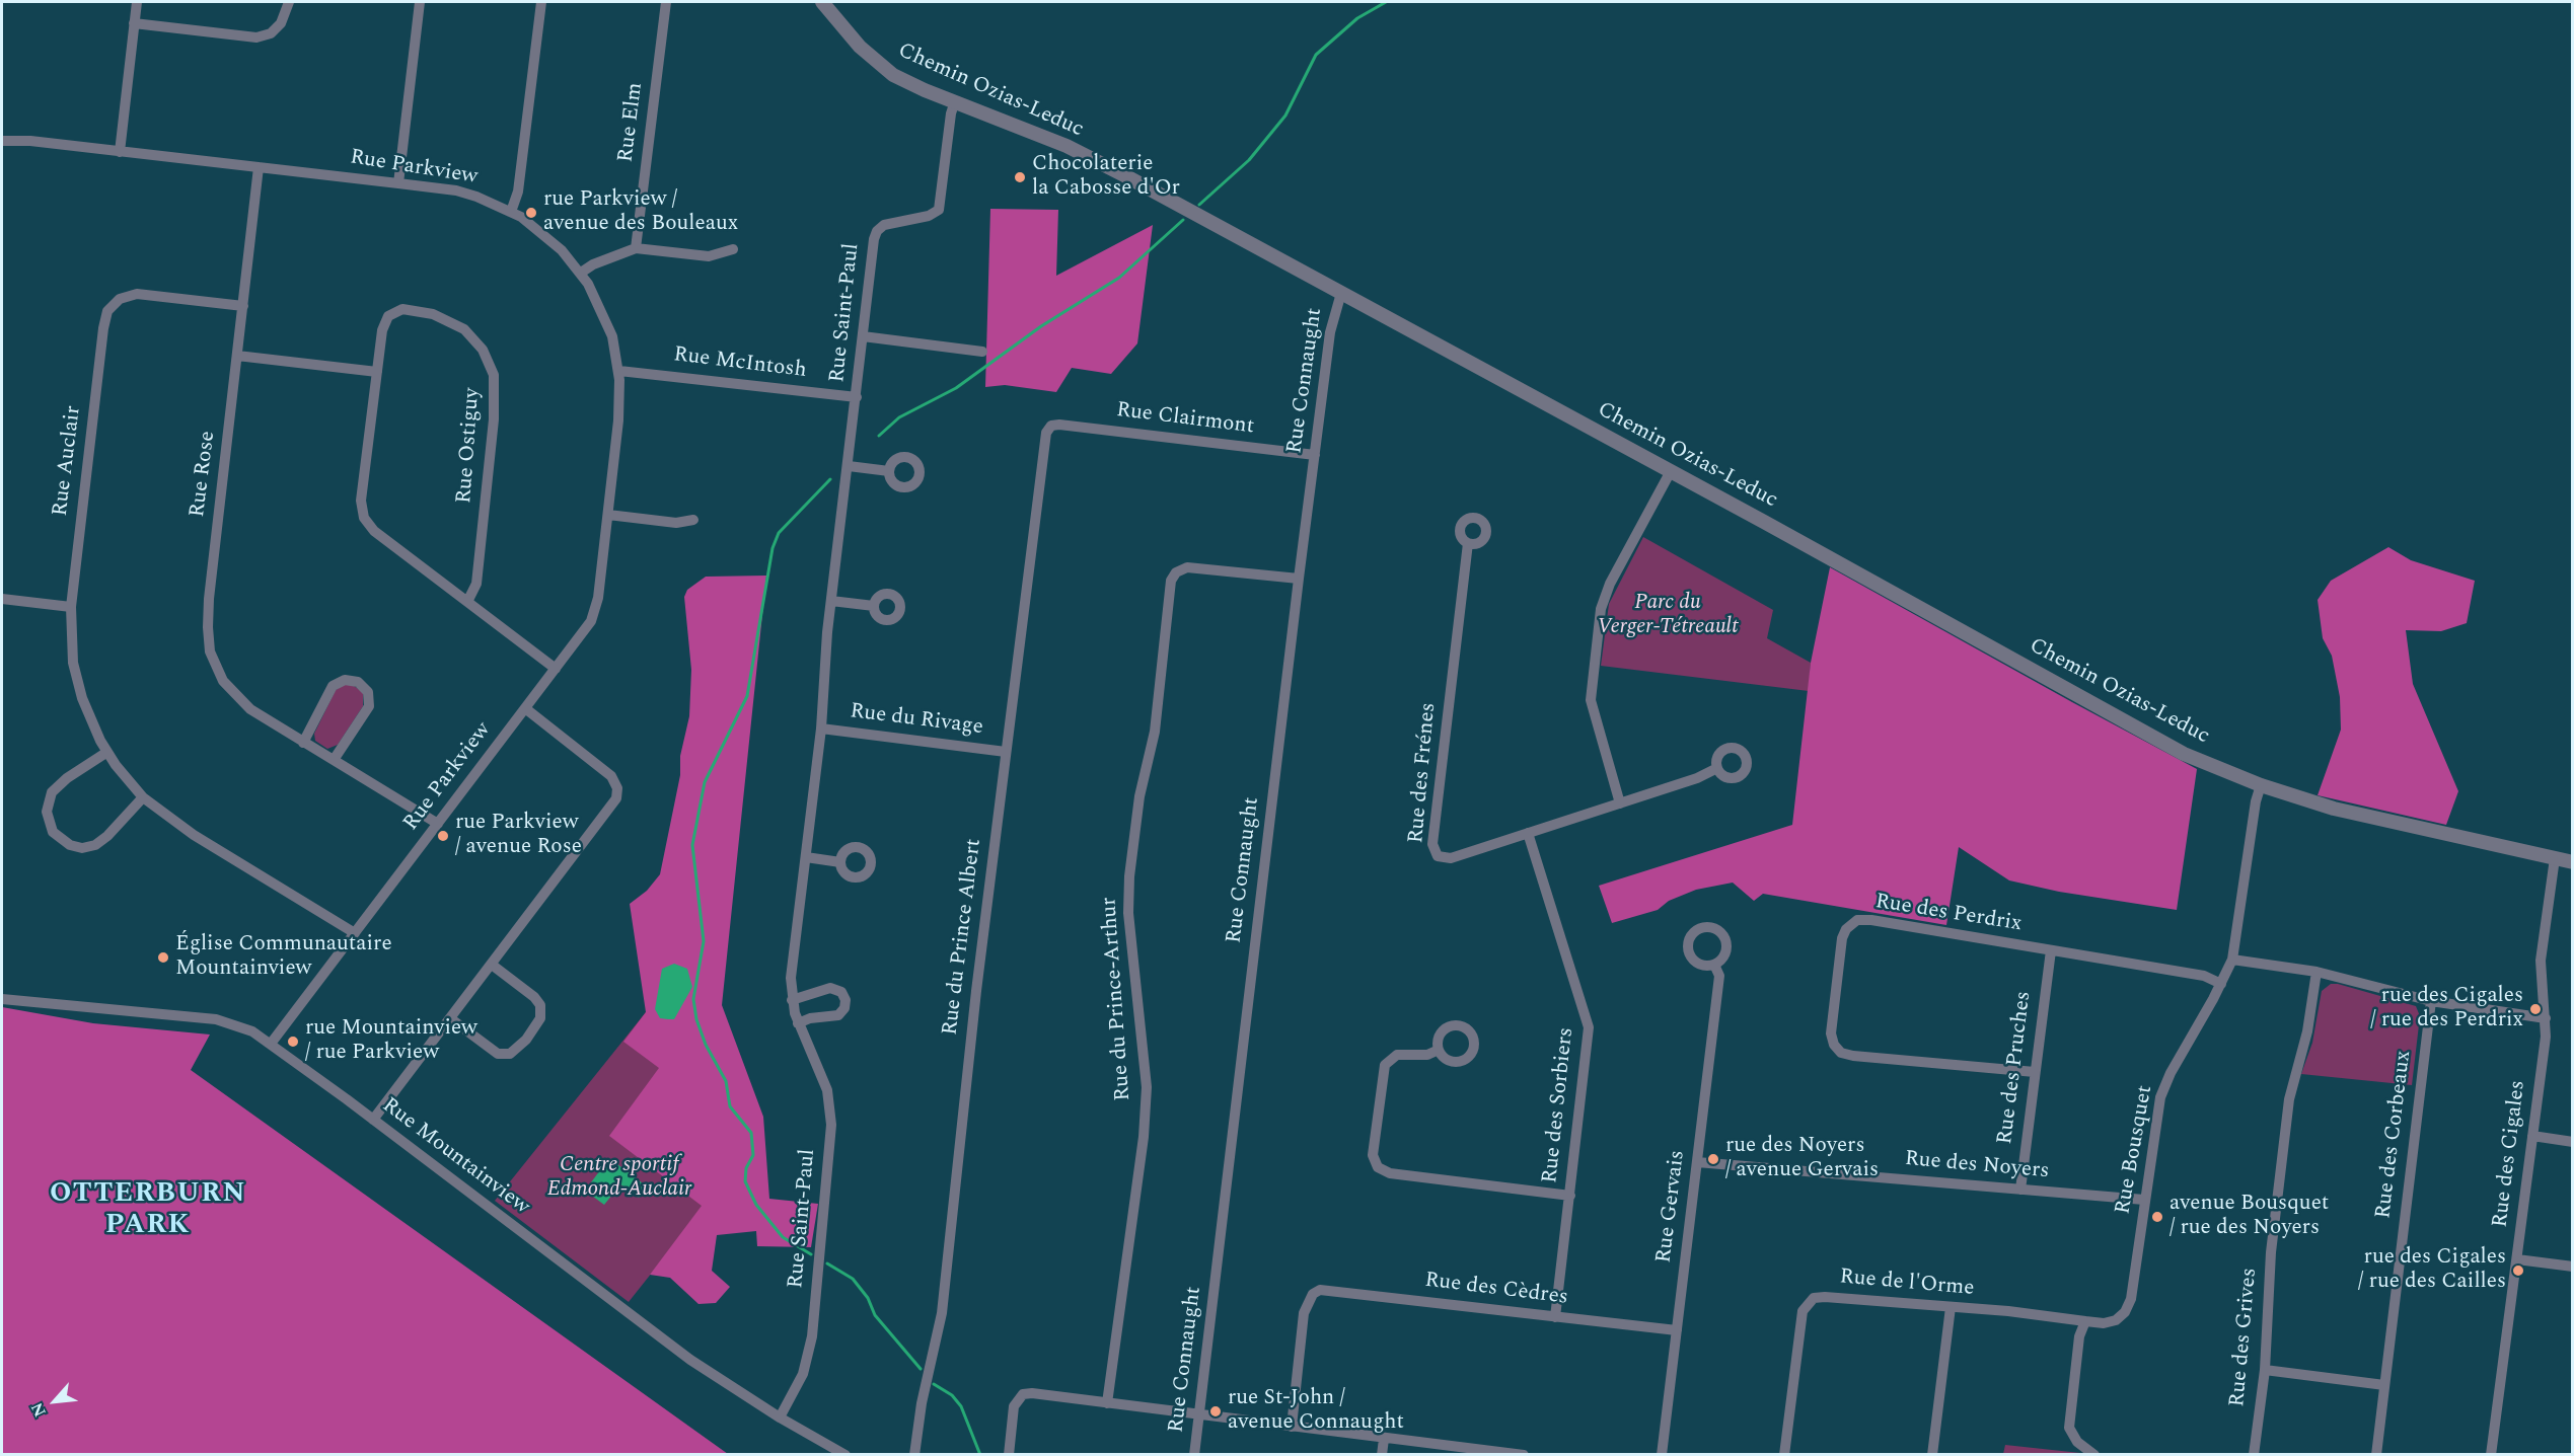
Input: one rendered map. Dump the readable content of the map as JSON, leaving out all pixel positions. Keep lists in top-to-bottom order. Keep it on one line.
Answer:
{"streets":{"street":["Chemin Ozias-Leduc","Rue Elm","Rue Parkview","Rue Saint-Paul","Rue McIntosh","Rue Connaught","Rue Clairmont","Rue Ostiguy","Rue Auclair","Rue Rose","Rue du Rivage","Rue des Frénes","Rue des Perdrix","Rue du Prince Albert","Rue du Prince-Arthur","Rue des Pruches","Rue des Sorbiers","Rue des Corbeaux","Rue Bousquet","Rue des Cigales","Rue Mountainview","Rue des Noyers","Rue Gervais","Rue de l'Orme","Rue des Cèdres","Rue des Grives"]},"crossings":[["Chemin Ozias-Leduc","Rue Saint-Paul"],["Chemin Ozias-Leduc","Rue Connaught"],["Chemin Ozias-Leduc","Rue Bousquet"],["Chemin Ozias-Leduc","Rue des Cigales"],["Rue Parkview","Rue McIntosh"],["Rue Parkview","Rue Ostiguy"],["Rue Parkview","Rue Auclair"],["Rue Parkview","Rue Rose"],["Rue Parkview","Rue Mountainview"],["Rue Saint-Paul","Rue McIntosh"],["Rue Saint-Paul","Rue du Rivage"],["Rue Saint-Paul","Rue Mountainview"],["Rue Connaught","Rue Clairmont"],["Rue Connaught","Rue du Prince-Arthur"],["Rue Clairmont","Rue du Prince Albert"],["Rue Auclair","Rue Rose"],["Rue du Rivage","Rue du Prince Albert"],["Rue des Frénes","Rue des Sorbiers"],["Rue des Perdrix","Rue des Pruches"],["Rue des Perdrix","Rue Bousquet"],["Rue des Pruches","Rue des Noyers"],["Rue des Sorbiers","Rue des Cèdres"],["Rue Bousquet","Rue des Noyers"],["Rue Bousquet","Rue de l'Orme"],["Rue des Noyers","Rue Gervais"],["Rue Gervais","Rue des Cèdres"]],"districts":["OTTERBURN PARK"],"parks":["Parc du Verger-Tétreault","Centre sportif Edmond-Auclair"],"places":["Chocolaterie la Cabosse d'Or","rue Parkview / avenue des Bouleaux","rue Parkview / avenue Rose","Église Communautaire Mountainview","rue des Cigales / rue des Perdrix","rue Mountainview / rue Parkview","rue des Noyers / avenue Gervais","avenue Bousquet / rue des Noyers","rue des Cigales / rue des Cailles","rue St-John / avenue Connaught"],"north":"bottom left"}
